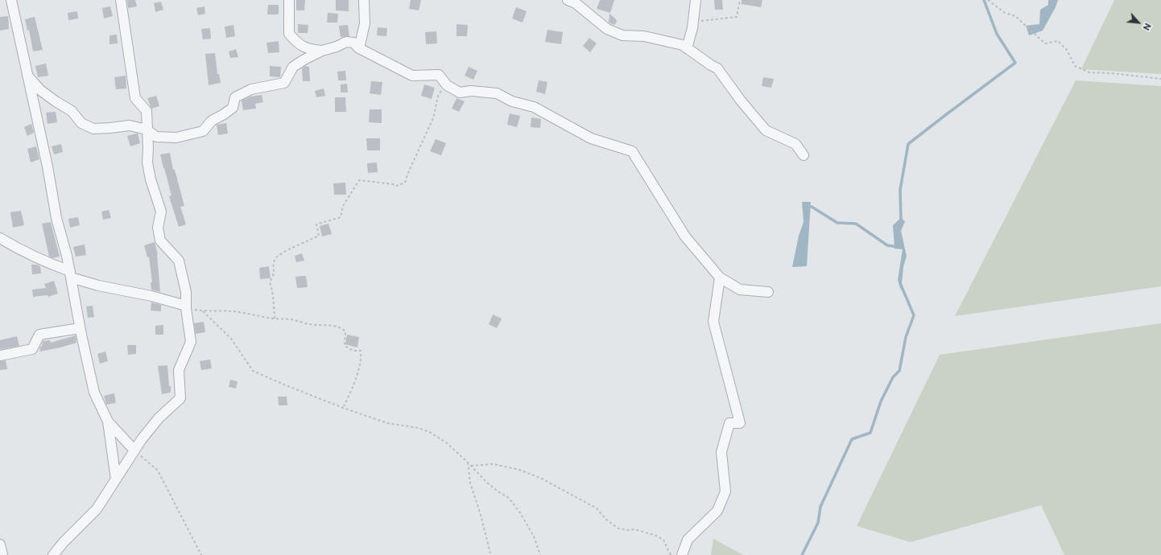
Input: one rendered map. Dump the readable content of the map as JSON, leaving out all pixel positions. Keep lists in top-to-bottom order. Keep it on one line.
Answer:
{"north":"bottom right"}
